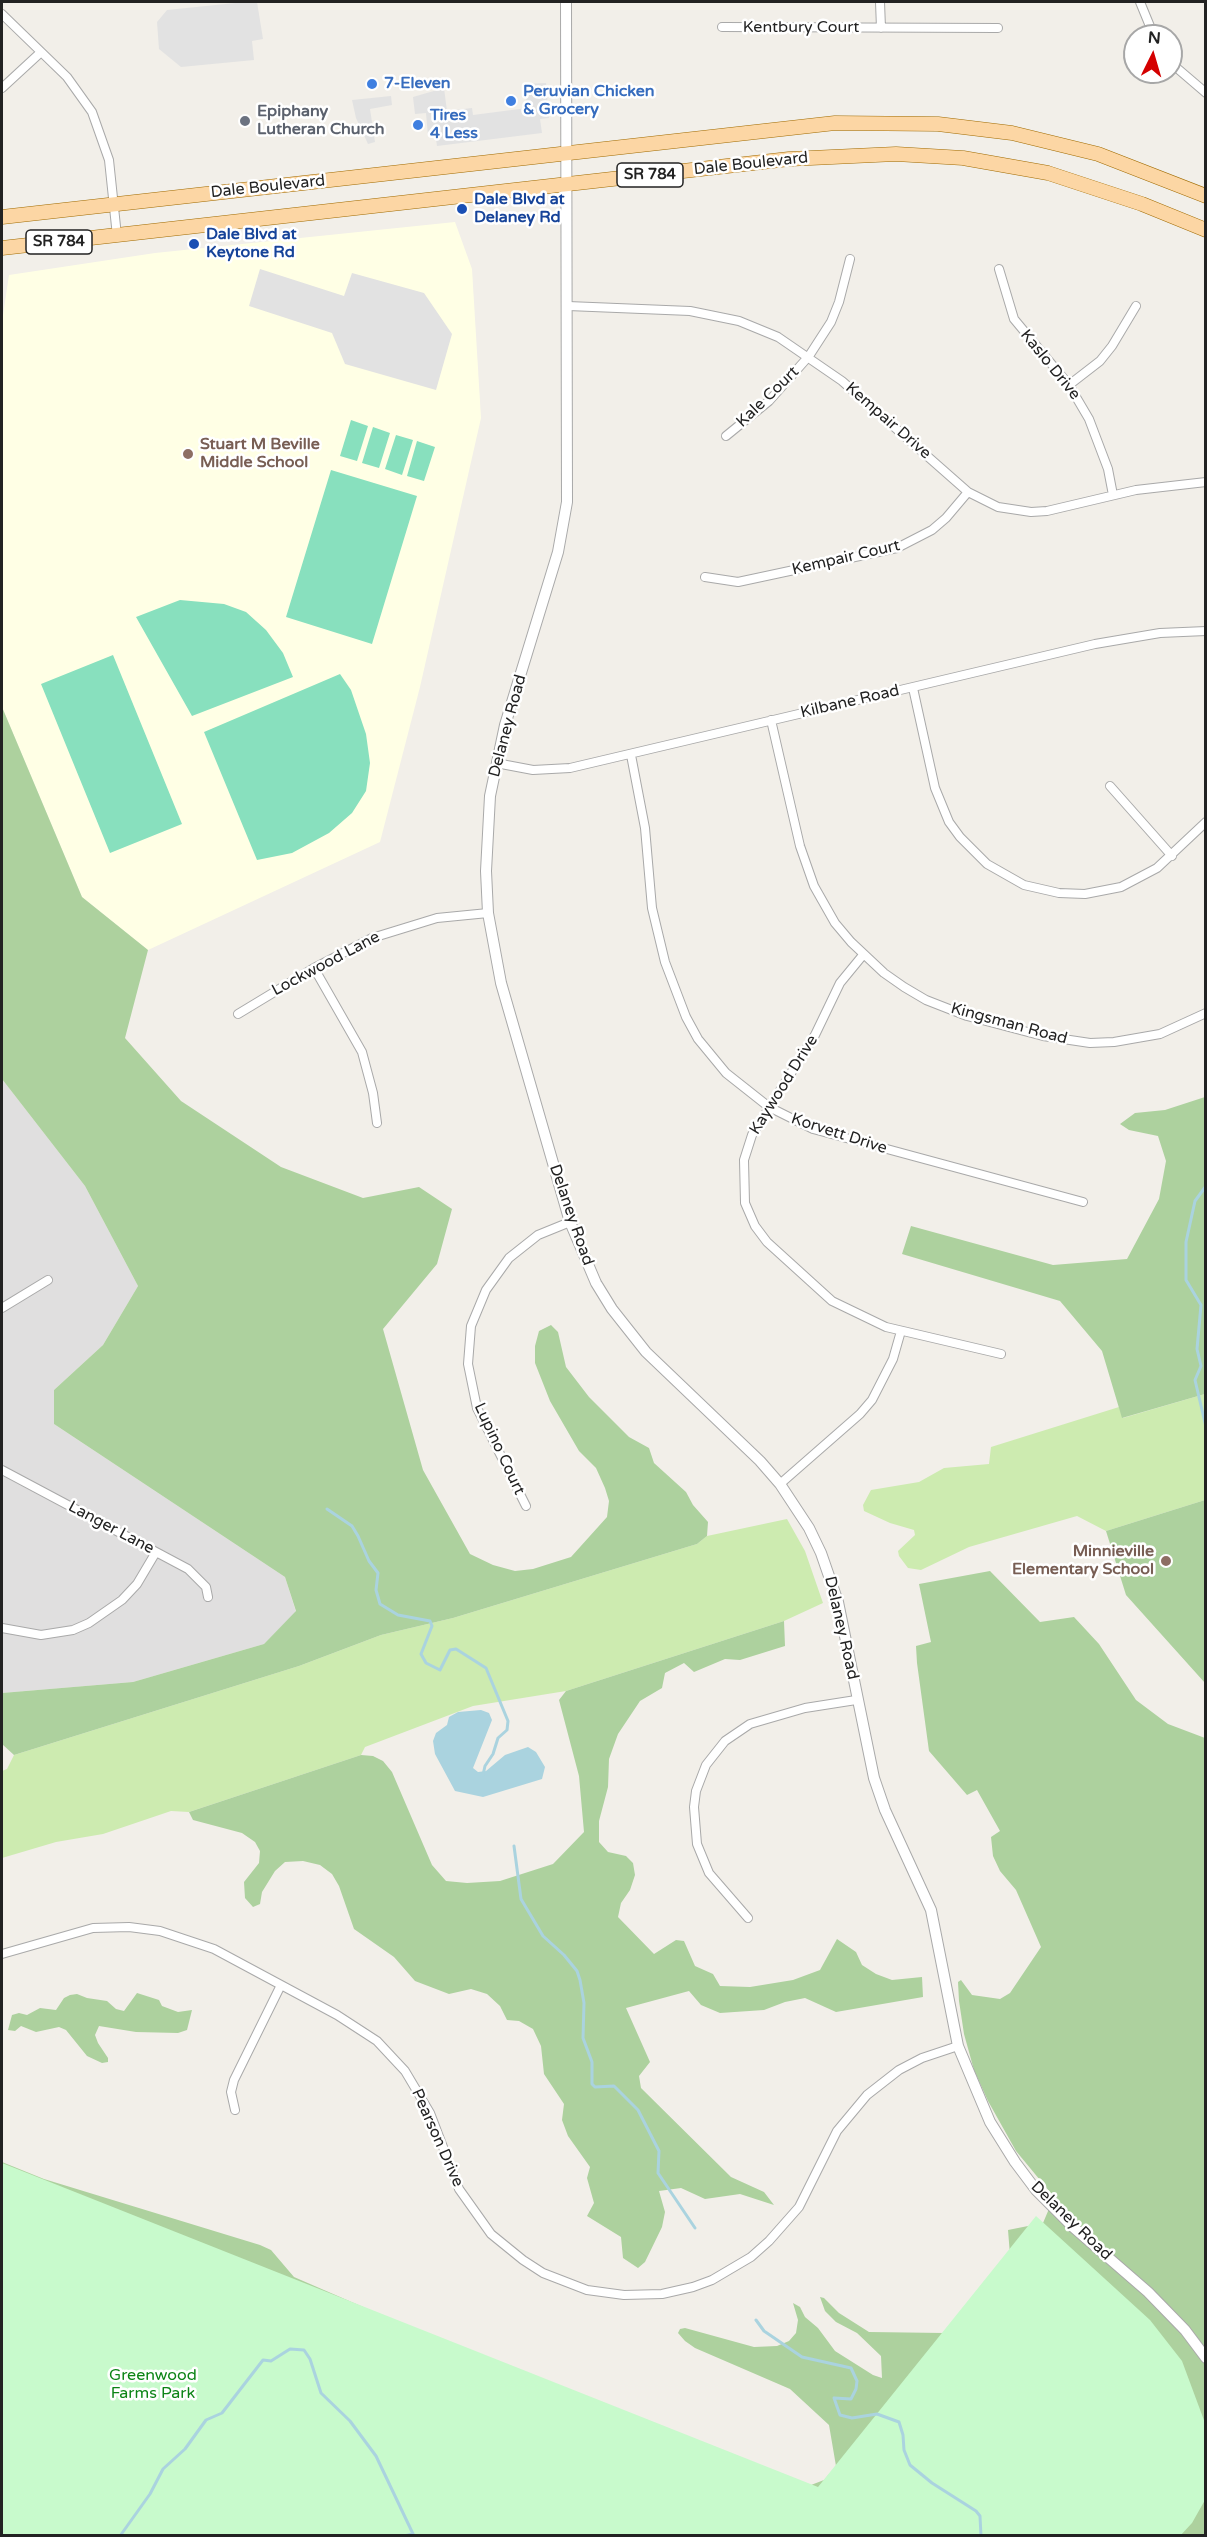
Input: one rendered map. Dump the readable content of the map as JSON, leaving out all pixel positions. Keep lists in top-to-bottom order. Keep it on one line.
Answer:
{"streets":{"main road":["Dale Boulevard","SR 784"],"street":["Kentbury Court","Kaslo Drive","Kale Court","Kempair Drive","Kempair Court","Kilbane Road","Delaney Road","Lockwood Lane","Kingsman Road","Kaywood Drive","Korvett Drive","Lupino Court","Langer Lane","Pearson Drive"]},"crossings":[["Dale Boulevard","Delaney Road"],["Kaslo Drive","Kempair Drive"],["Kale Court","Kempair Drive"],["Kempair Drive","Kempair Court"],["Kempair Drive","Delaney Road"],["Kilbane Road","Delaney Road"],["Kilbane Road","Kingsman Road"],["Kilbane Road","Korvett Drive"],["Delaney Road","Lockwood Lane"],["Delaney Road","Lupino Court"],["Delaney Road","Pearson Drive"],["Kingsman Road","Kaywood Drive"],["Kaywood Drive","Korvett Drive"]],"parks":["Greenwood Farms Park"],"places":["7-Eleven","Peruvian Chicken & Grocery","Epiphany Lutheran Church","Tires 4 Less","Dale Blvd at Delaney Rd","Dale Blvd at Keytone Rd","Stuart M Beville Middle School","Minnieville Elementary School"],"north":"top"}
